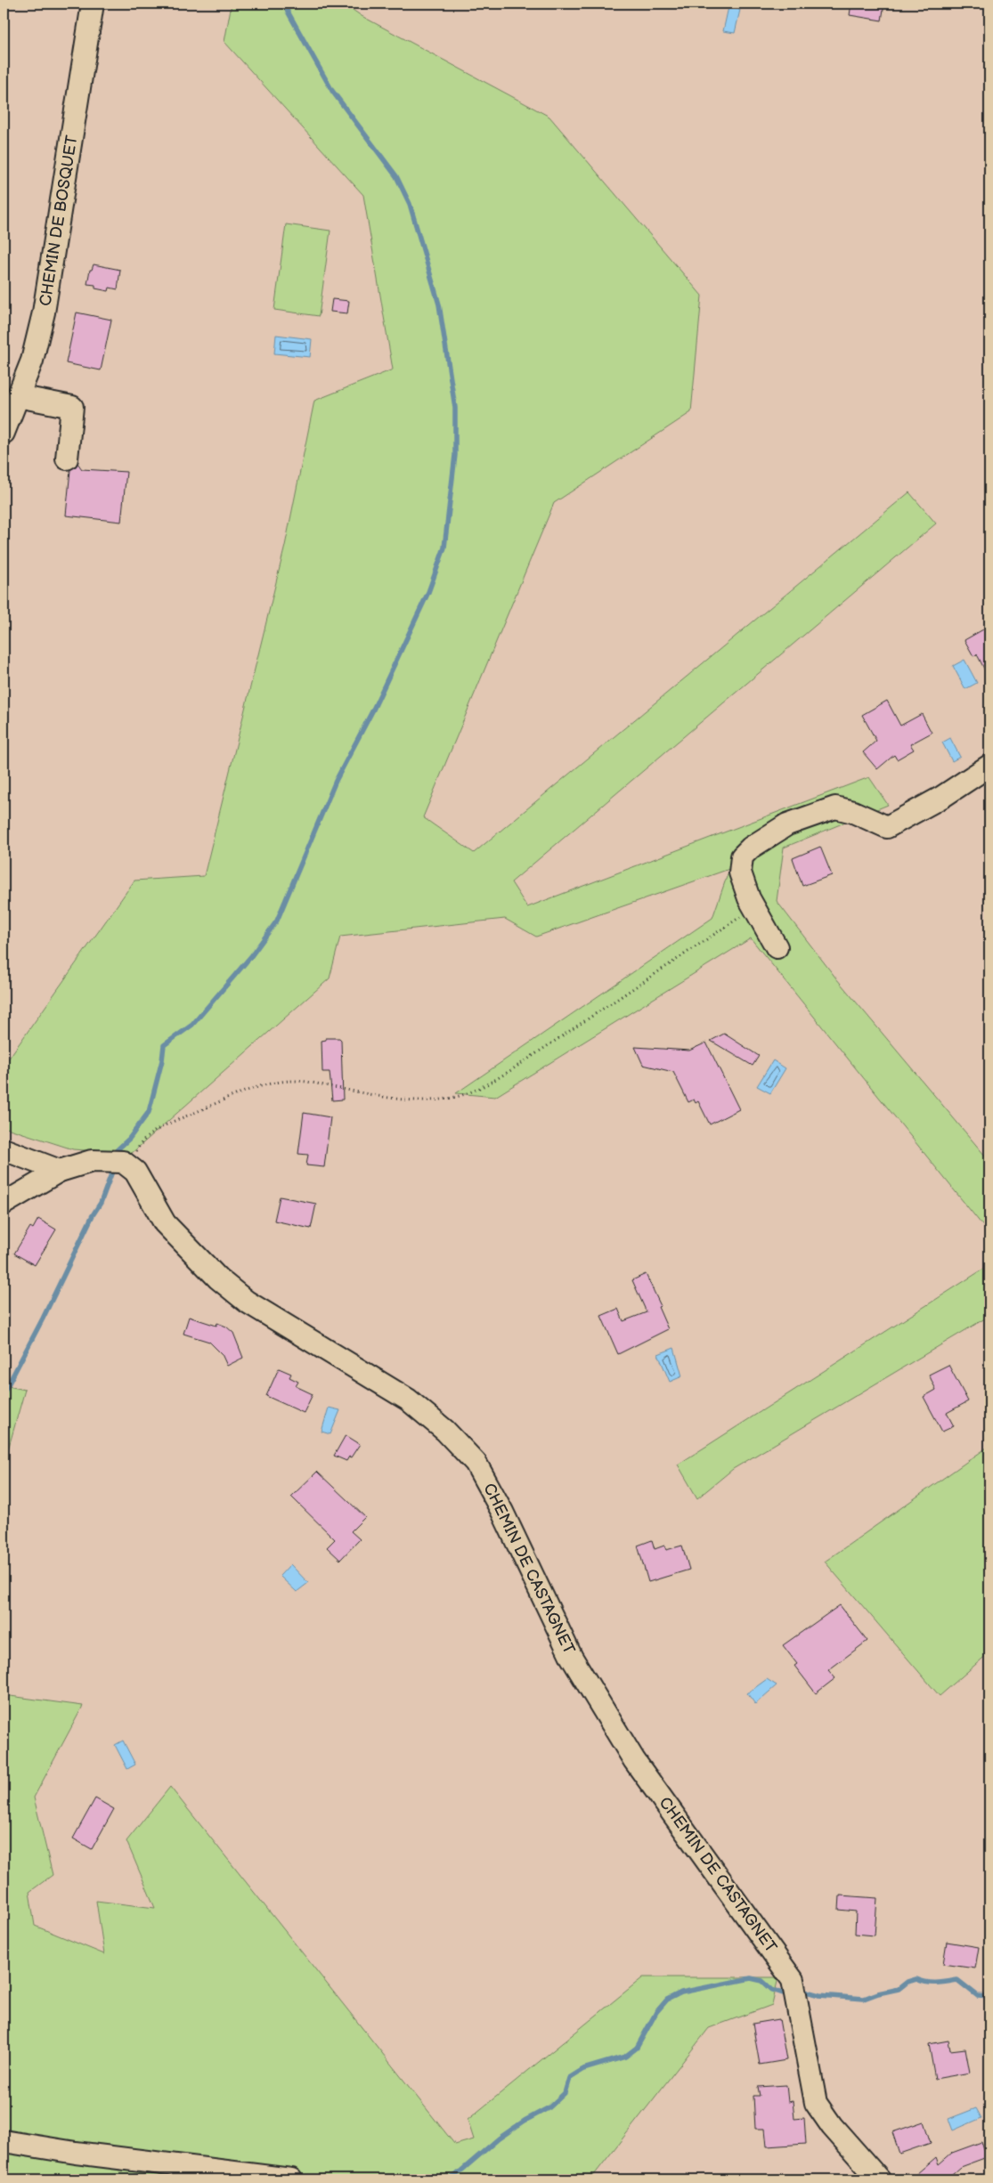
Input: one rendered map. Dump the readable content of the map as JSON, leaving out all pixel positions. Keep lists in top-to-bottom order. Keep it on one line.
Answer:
{"streets":{"street":["CHEMIN DE BOSQUET","CHEMIN DE CASTAGNET"]}}
